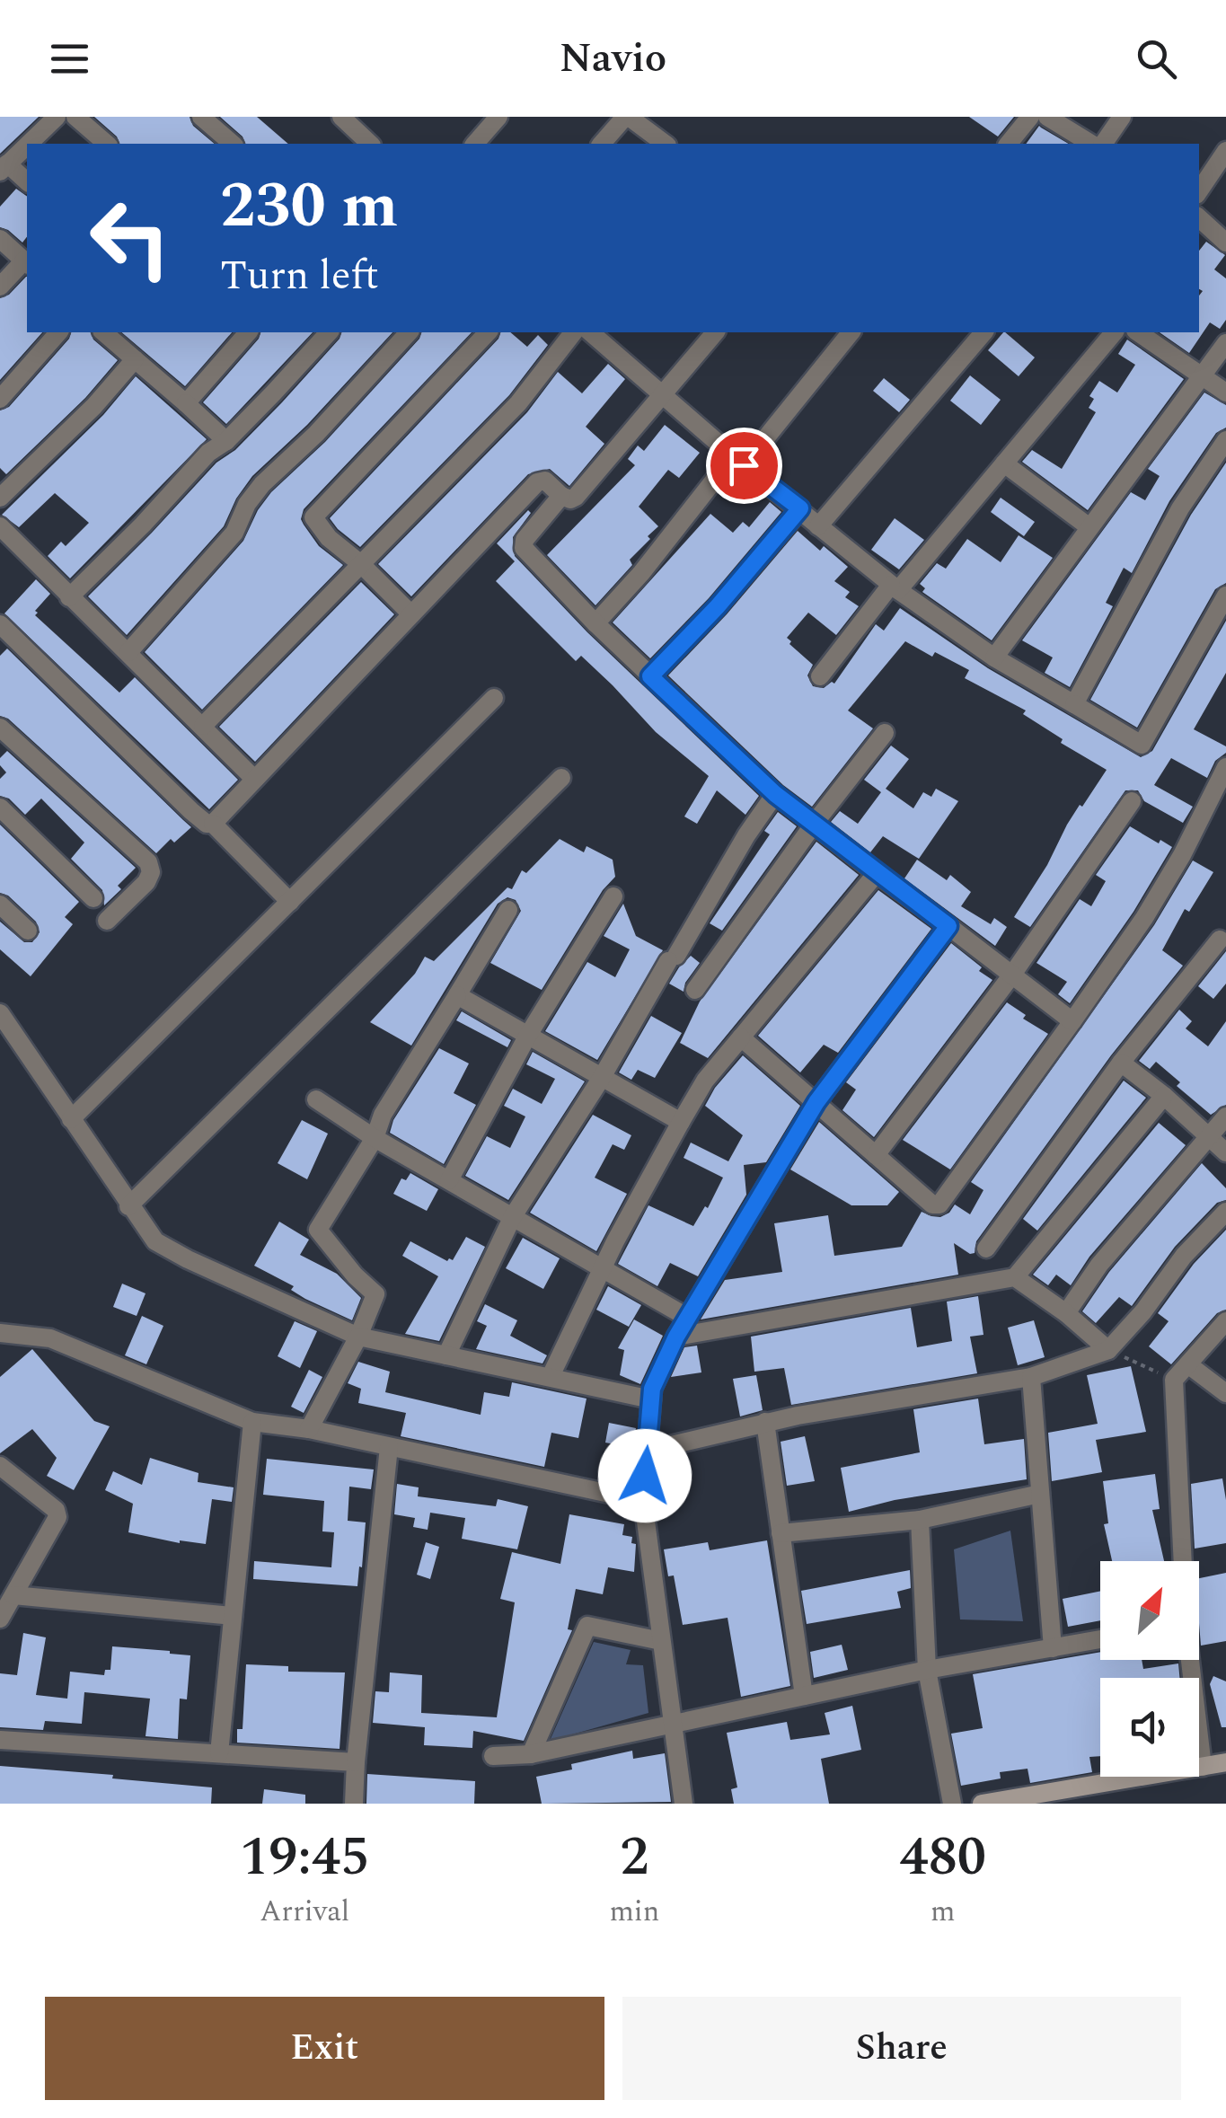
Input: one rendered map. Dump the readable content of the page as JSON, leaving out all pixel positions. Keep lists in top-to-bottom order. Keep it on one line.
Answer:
{"north":"top right","page":{"header":"Navio","turn":["230 m","Turn left"],"eta":["19:45","Arrival","2","min","480","m"],"buttons":["Exit","Share"]}}
